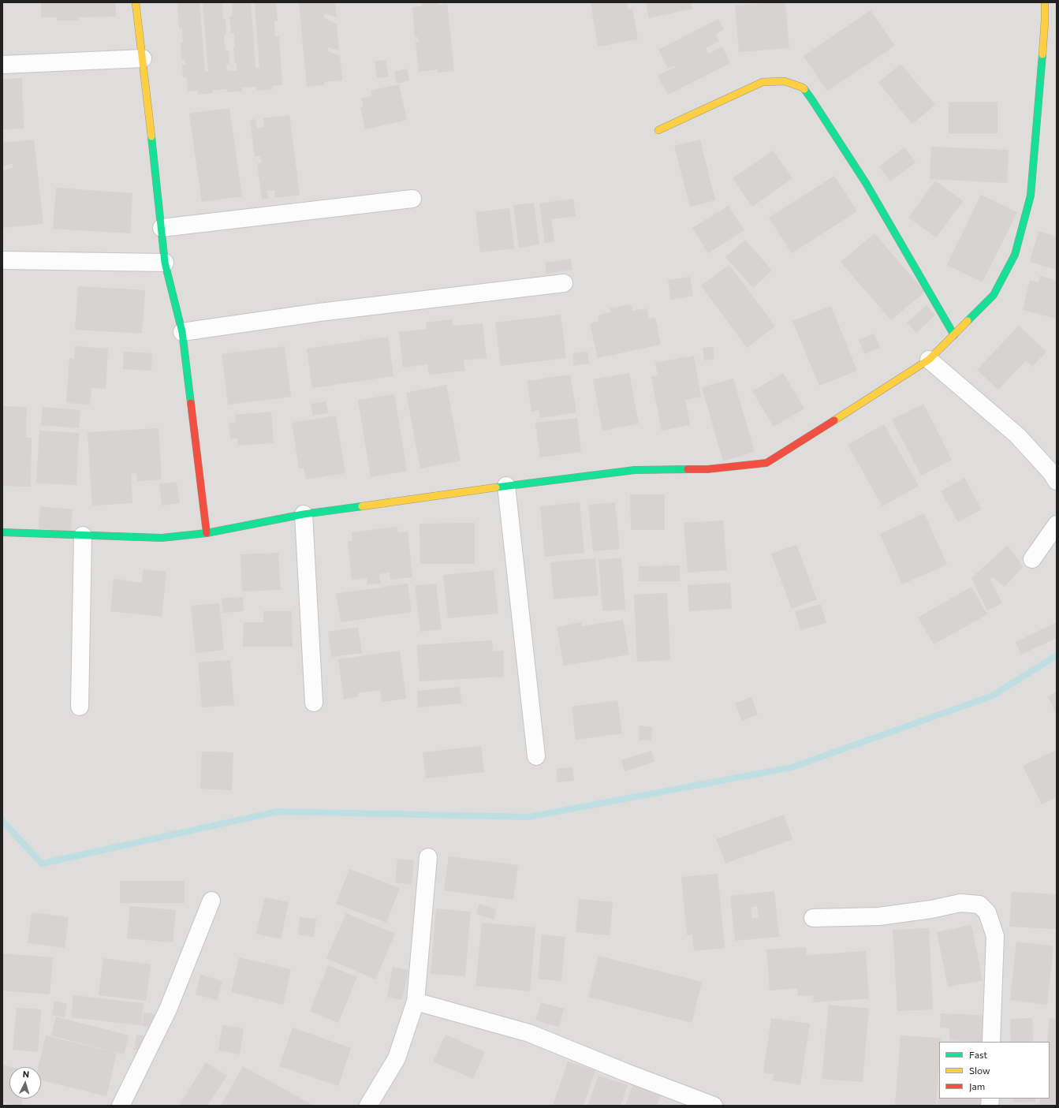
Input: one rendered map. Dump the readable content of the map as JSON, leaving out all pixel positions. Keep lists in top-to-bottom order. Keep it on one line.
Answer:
{"legend":["Fast","Slow","Jam"],"north":"top"}
